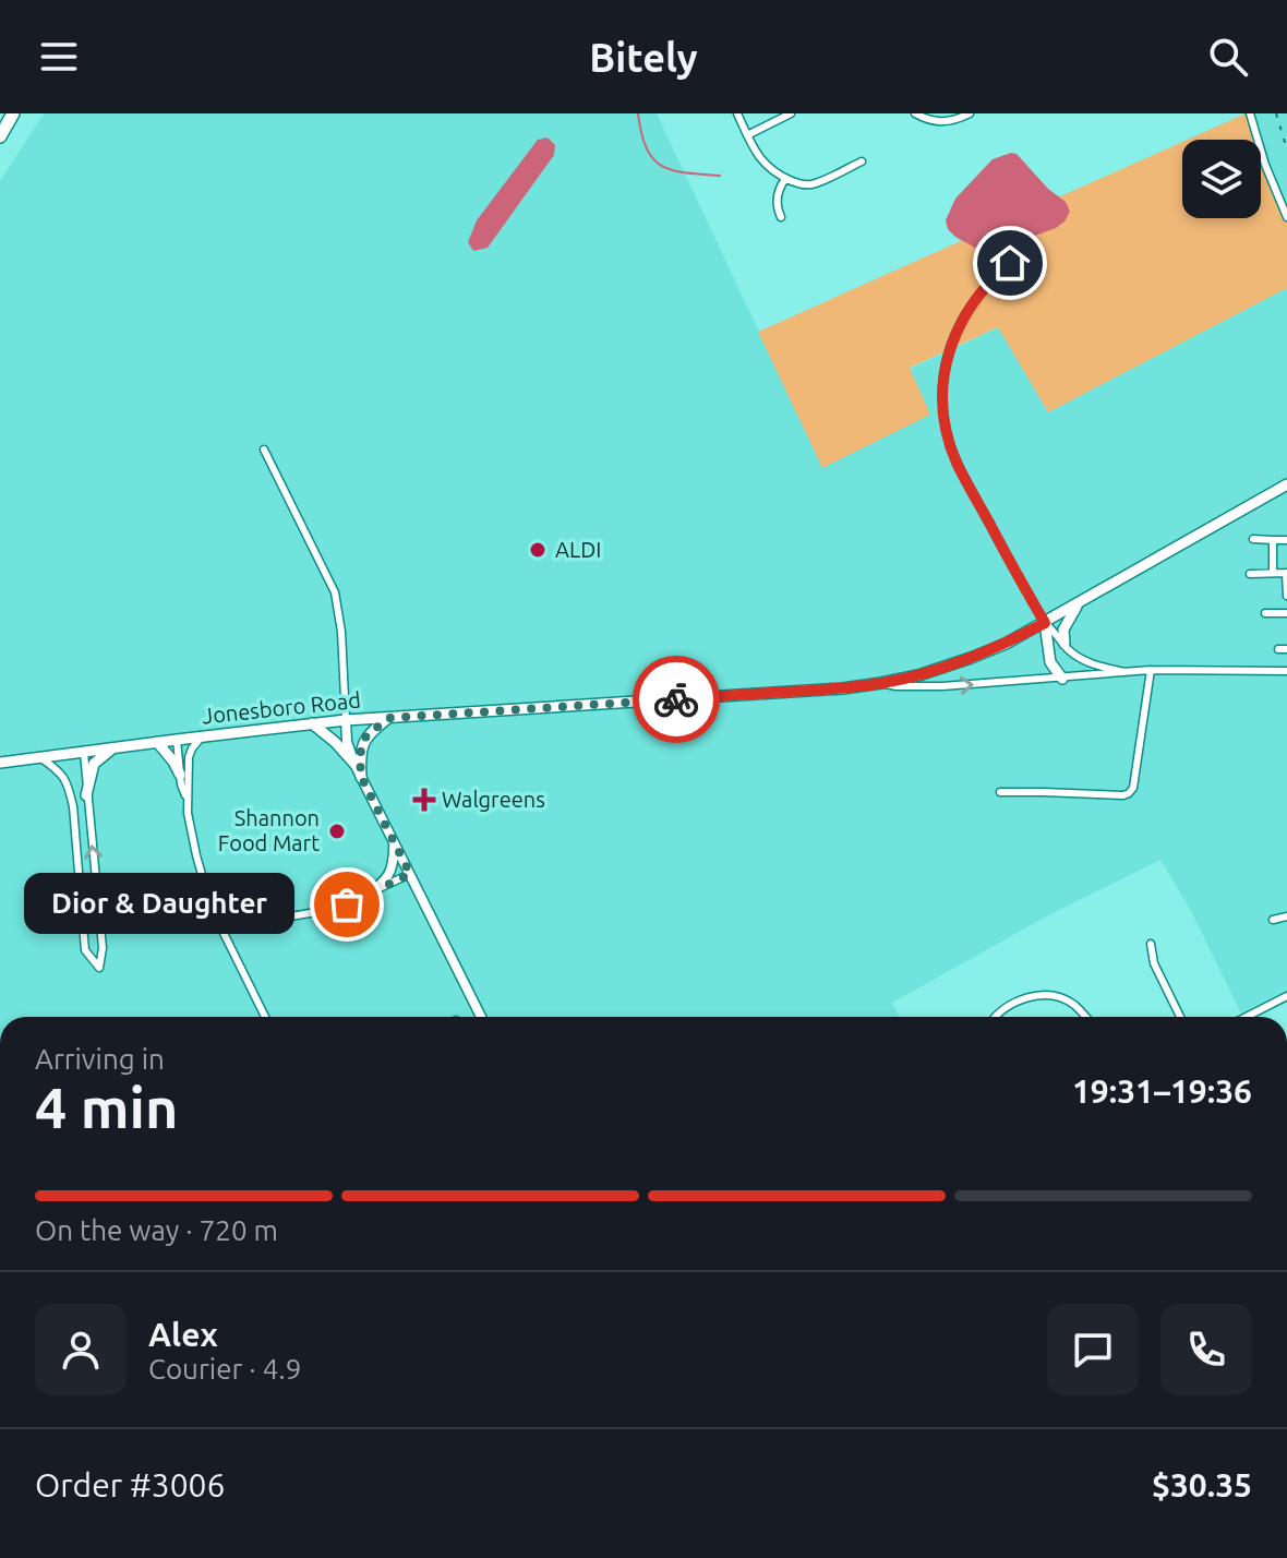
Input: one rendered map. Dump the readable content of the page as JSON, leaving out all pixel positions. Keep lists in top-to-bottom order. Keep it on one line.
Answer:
{"streets":{"main road":["Jonesboro Road"]},"places":{"other":["ALDI","Shannon Food Mart","Dior & Daughter"],"health":["Walgreens"]},"page":{"header":"Bitely","bubble":"Dior & Daughter","heading":["4 min","Arriving in","19:31–19:36"],"panel":["Alex","Courier · 4.9","Order #3006","$30.35"],"bar":"On the way · 720 m"}}
